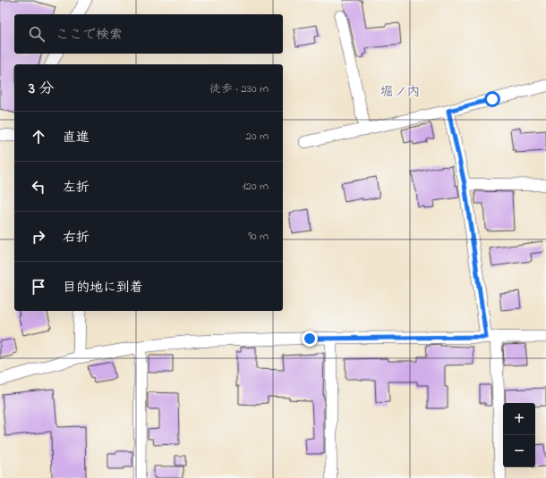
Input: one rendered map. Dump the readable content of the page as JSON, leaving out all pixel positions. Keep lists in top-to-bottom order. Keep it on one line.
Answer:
{"districts":["堀ノ内"],"page":{"search":"ここで検索","heading":["3 分","徒歩 · 230 m"],"list":[["直進","20 m"],["左折","120 m"],["右折","90 m"],"目的地に到着"],"map_buttons":["+","−"]}}
